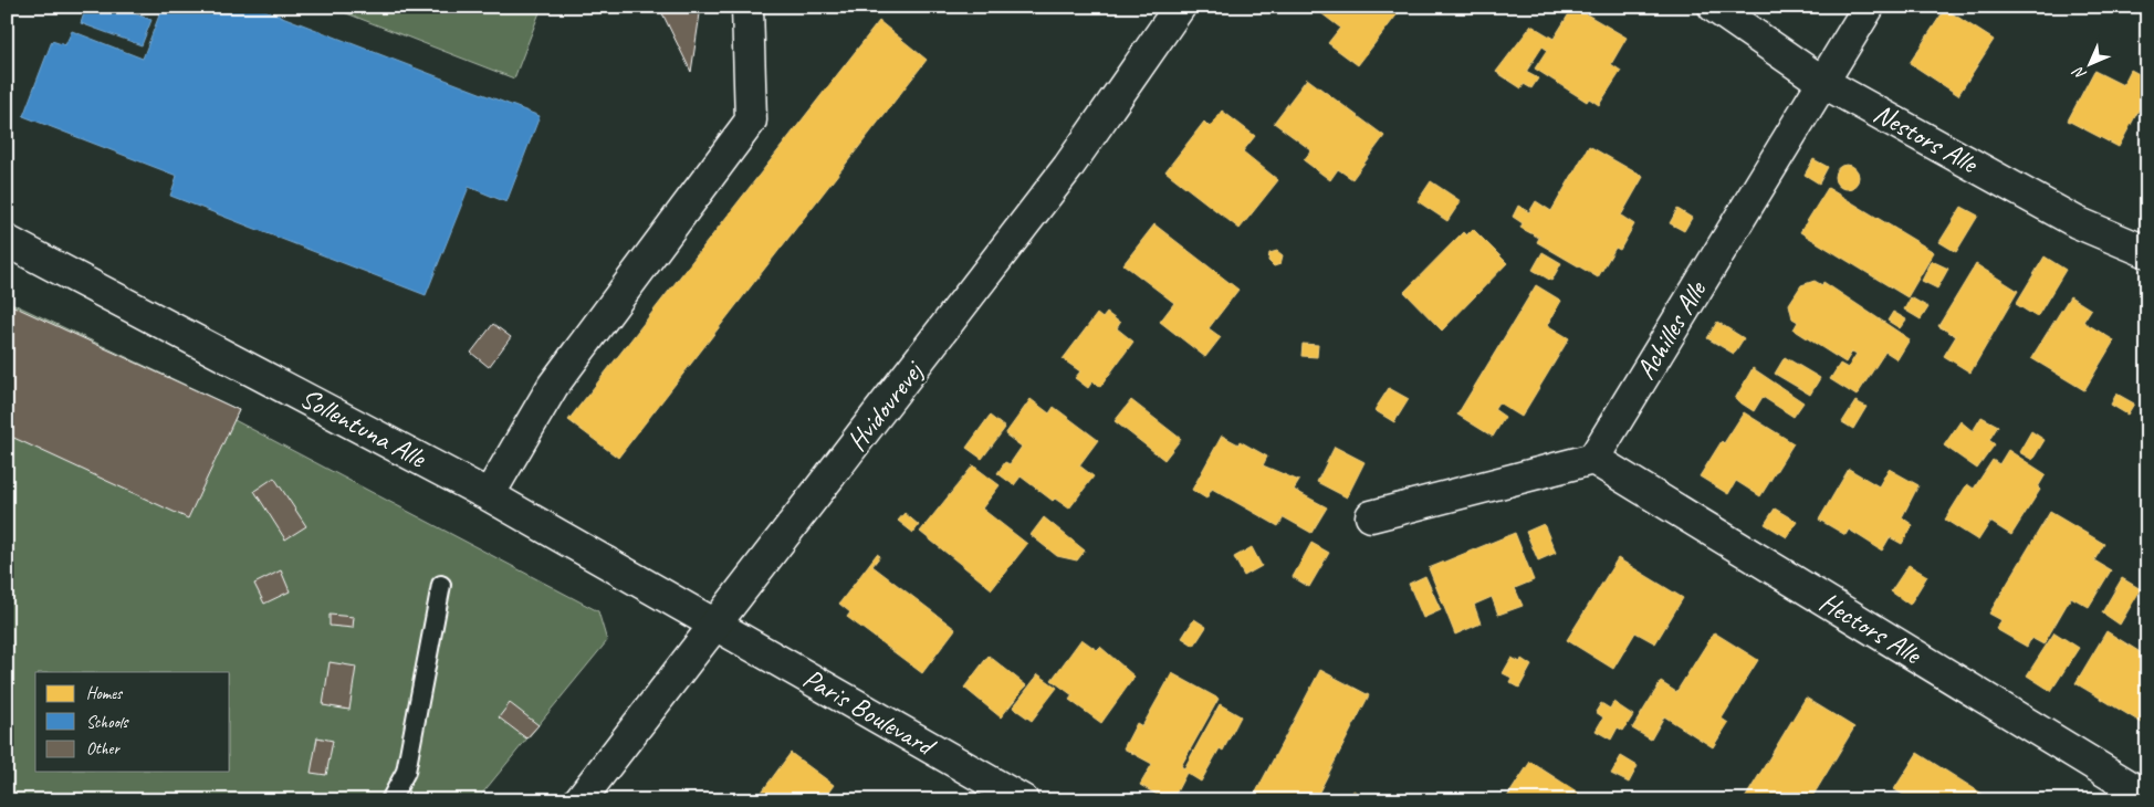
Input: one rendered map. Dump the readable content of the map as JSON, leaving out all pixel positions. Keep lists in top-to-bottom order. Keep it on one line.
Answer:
{"streets":{"street":["Nestors Alle","Achilles Alle","Hvidovrevej","Sollentuna Alle","Hectors Alle","Paris Boulevard"]},"crossings":[["Nestors Alle","Achilles Alle"],["Achilles Alle","Hectors Alle"],["Hvidovrevej","Sollentuna Alle"],["Hvidovrevej","Paris Boulevard"],["Sollentuna Alle","Paris Boulevard"]],"legend":["Homes","Schools","Other"],"north":"bottom left"}
